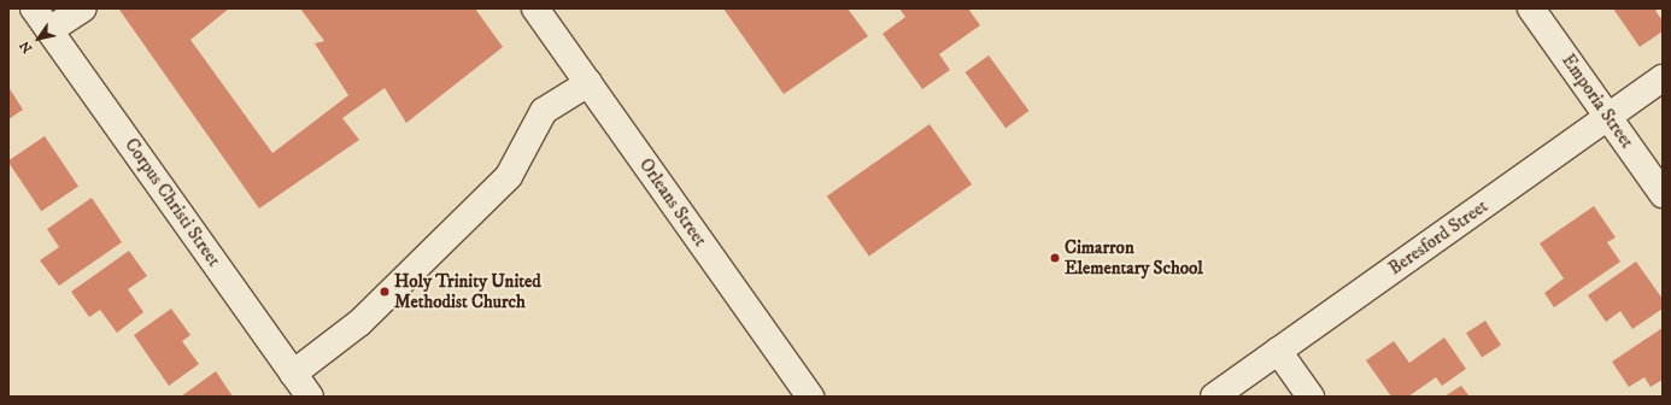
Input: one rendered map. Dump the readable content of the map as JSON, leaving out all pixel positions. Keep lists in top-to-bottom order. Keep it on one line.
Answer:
{"streets":{"street":["Emporia Street","Corpus Christi Street","Orleans Street","Beresford Street"]},"crossings":[["Emporia Street","Beresford Street"]],"places":["Cimarron Elementary School","Holy Trinity United Methodist Church"],"north":"bottom left"}
